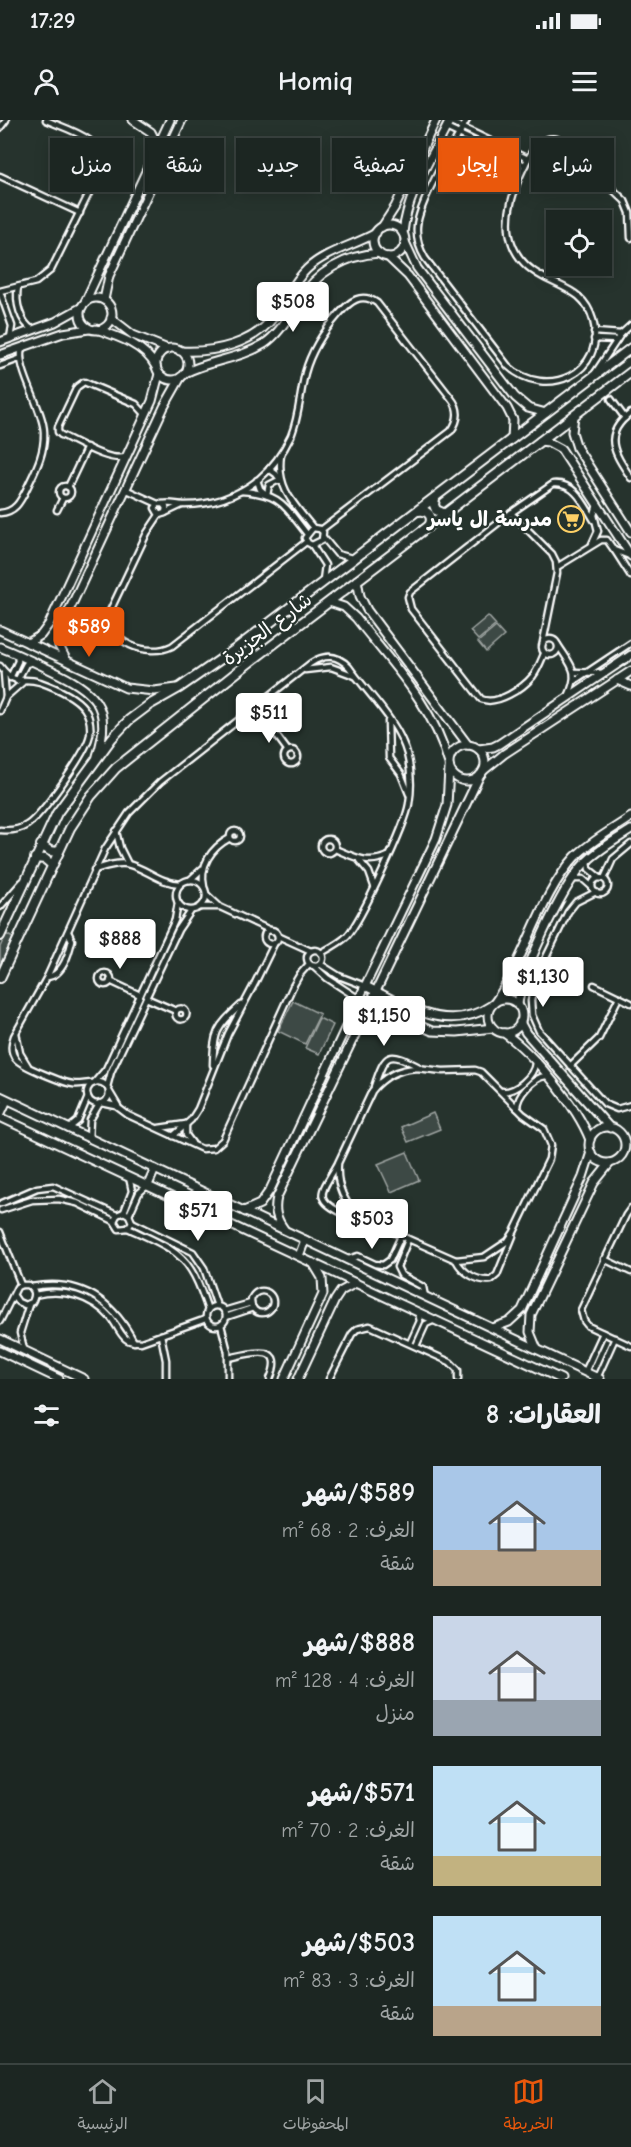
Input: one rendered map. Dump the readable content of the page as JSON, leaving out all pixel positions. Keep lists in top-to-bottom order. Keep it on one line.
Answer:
{"streets":{"main road":["شارع الجزيرة"]},"places":{"supermarket":["مدرسة ال ياسر"]},"page":{"status":"17:29","header":"Homiq","chip":["شراء","إيجار","تصفية","جديد","شقة","منزل"],"price":["$508","$589","$511","$888","$1,130","$1,150","$571","$503"],"heading":"العقارات: 8","list":[{"name":"$589/شهر","note":"الغرف: 2 · 68 m² · شقة"},{"name":"$888/شهر","note":"الغرف: 4 · 128 m² · منزل"},{"name":"$571/شهر","note":"الغرف: 2 · 70 m² · شقة"},{"name":"$503/شهر","note":"الغرف: 3 · 83 m² · شقة"}],"tabs":["الخريطة","المحفوظات","الرئيسية"]}}
